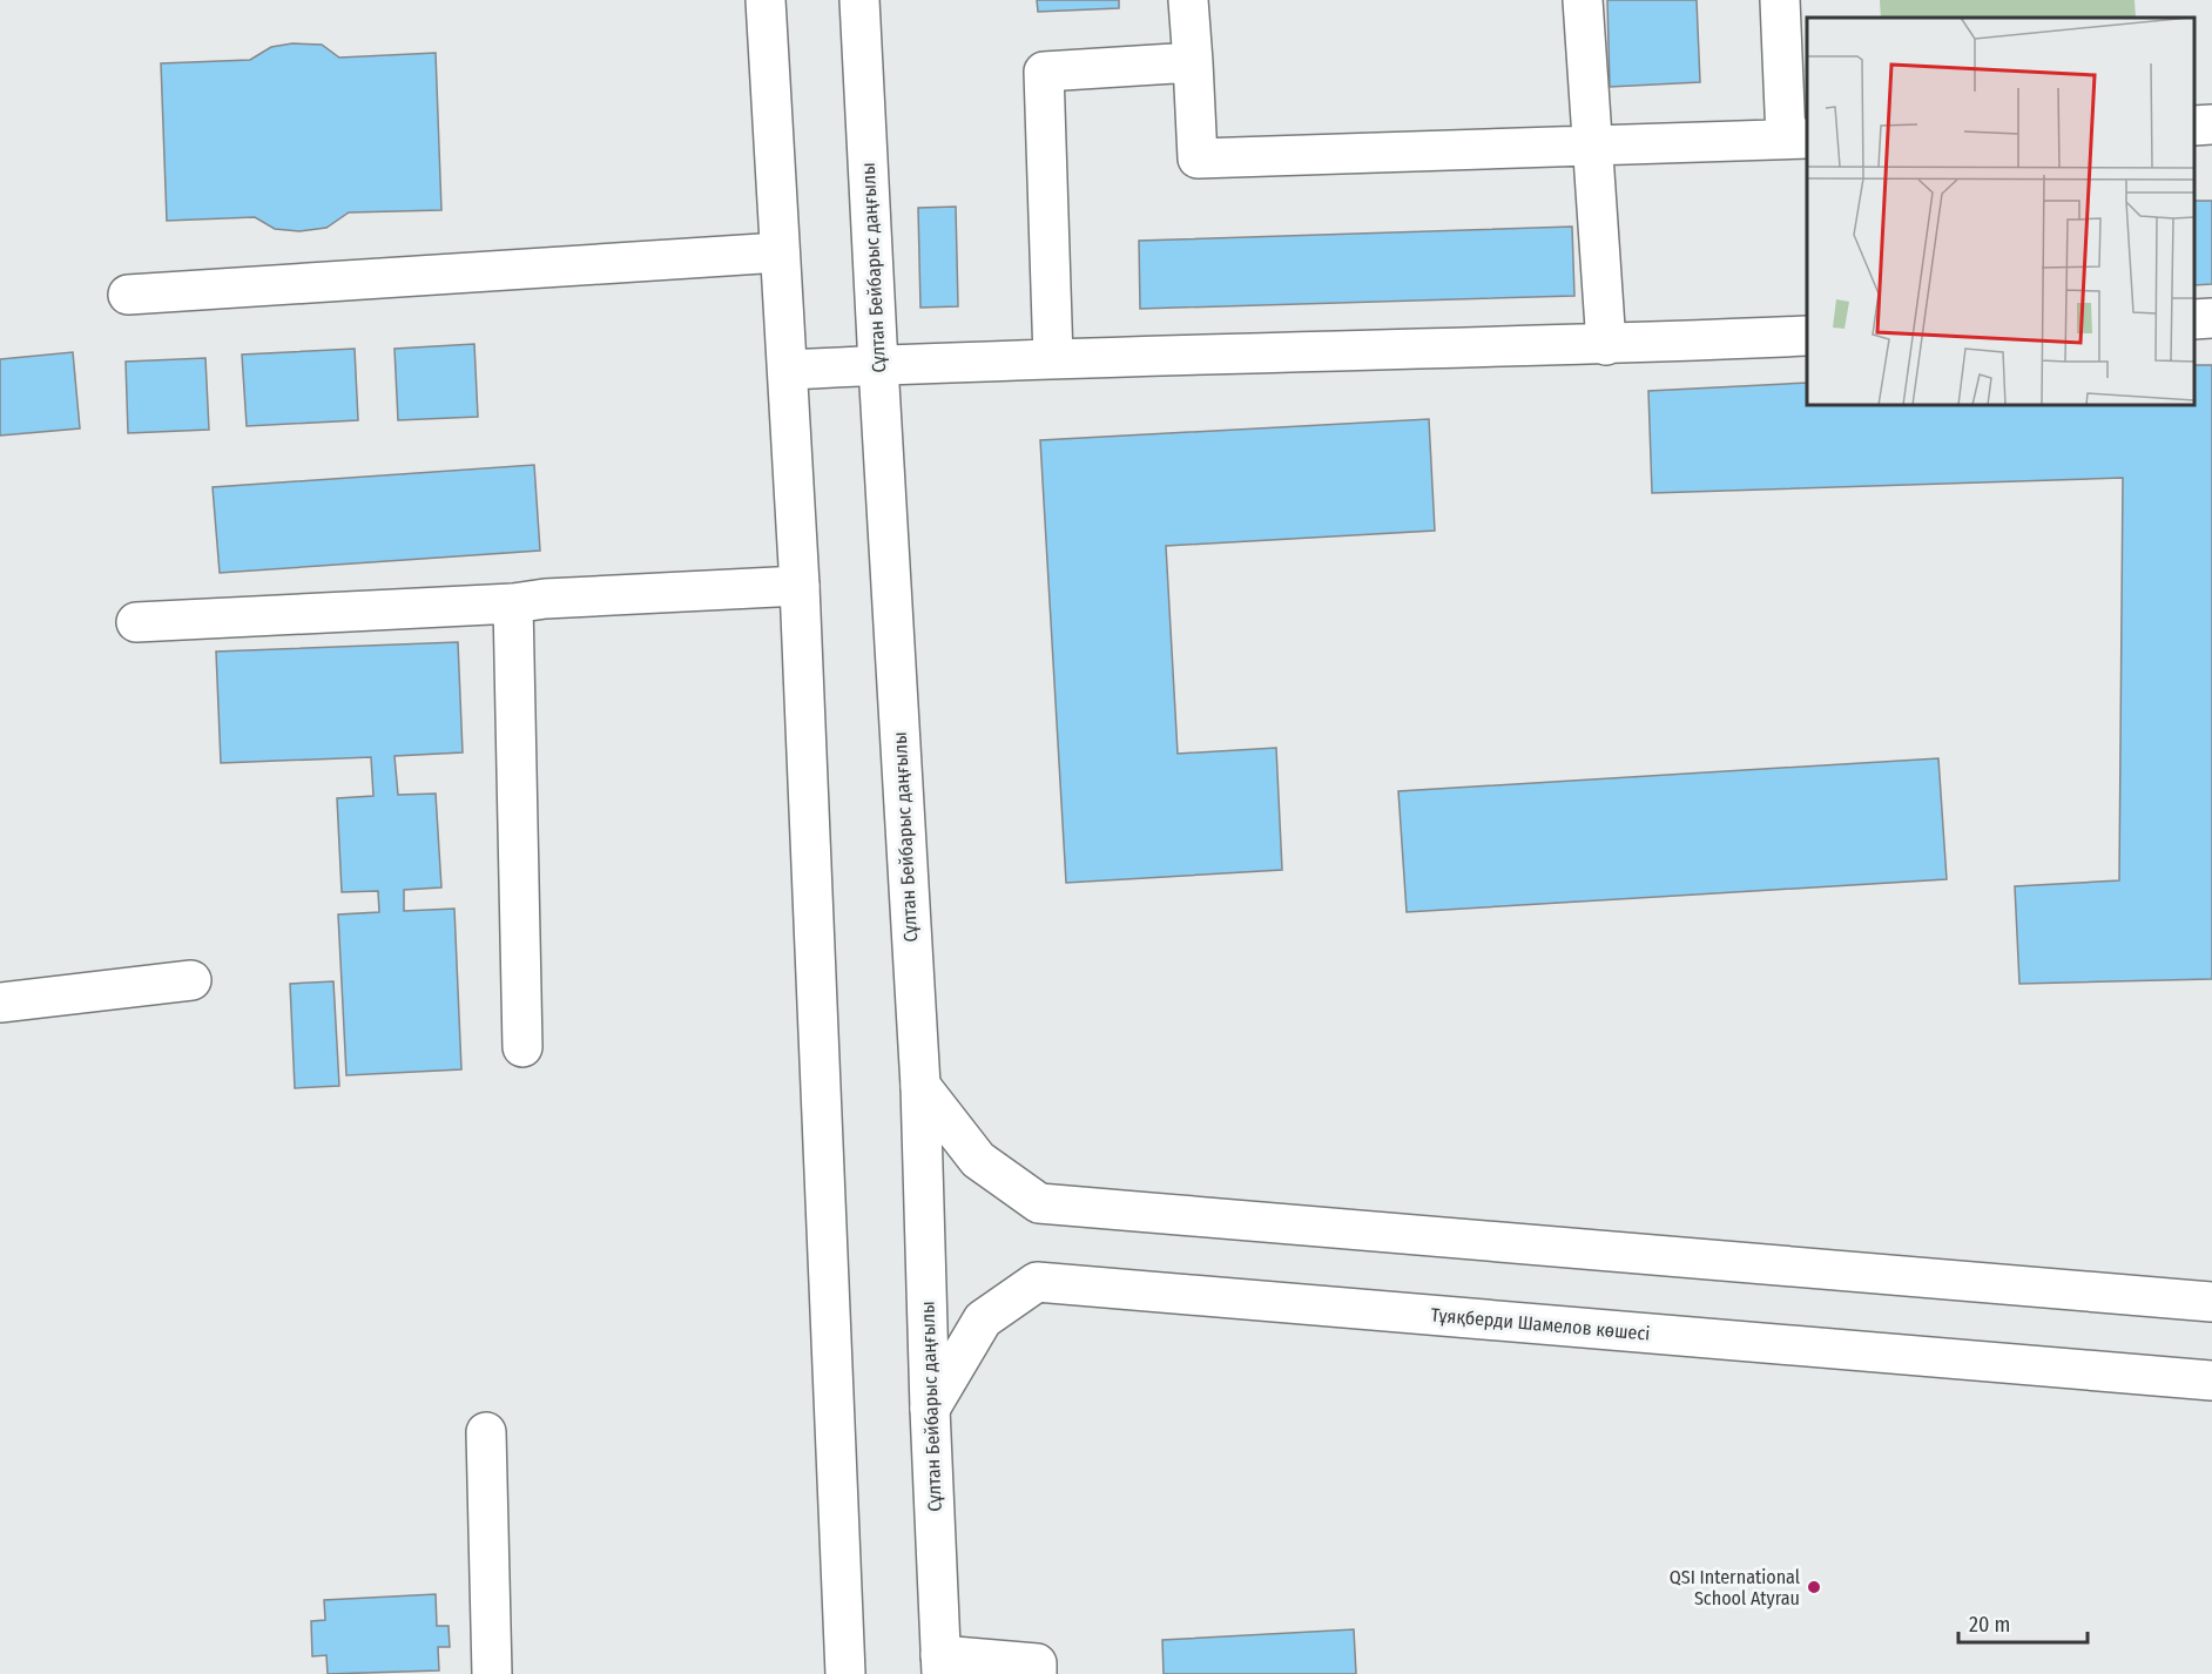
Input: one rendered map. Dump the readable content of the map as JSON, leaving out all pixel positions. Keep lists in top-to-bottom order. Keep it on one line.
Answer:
{"streets":{"street":["Сұлтан Бейбарыс даңғылы","Тұяқберди Шамелов көшесі"]},"crossings":[["Сұлтан Бейбарыс даңғылы","Тұяқберди Шамелов көшесі"]],"places":["QSI International School Atyrau"],"scale_bar":"20 m"}
